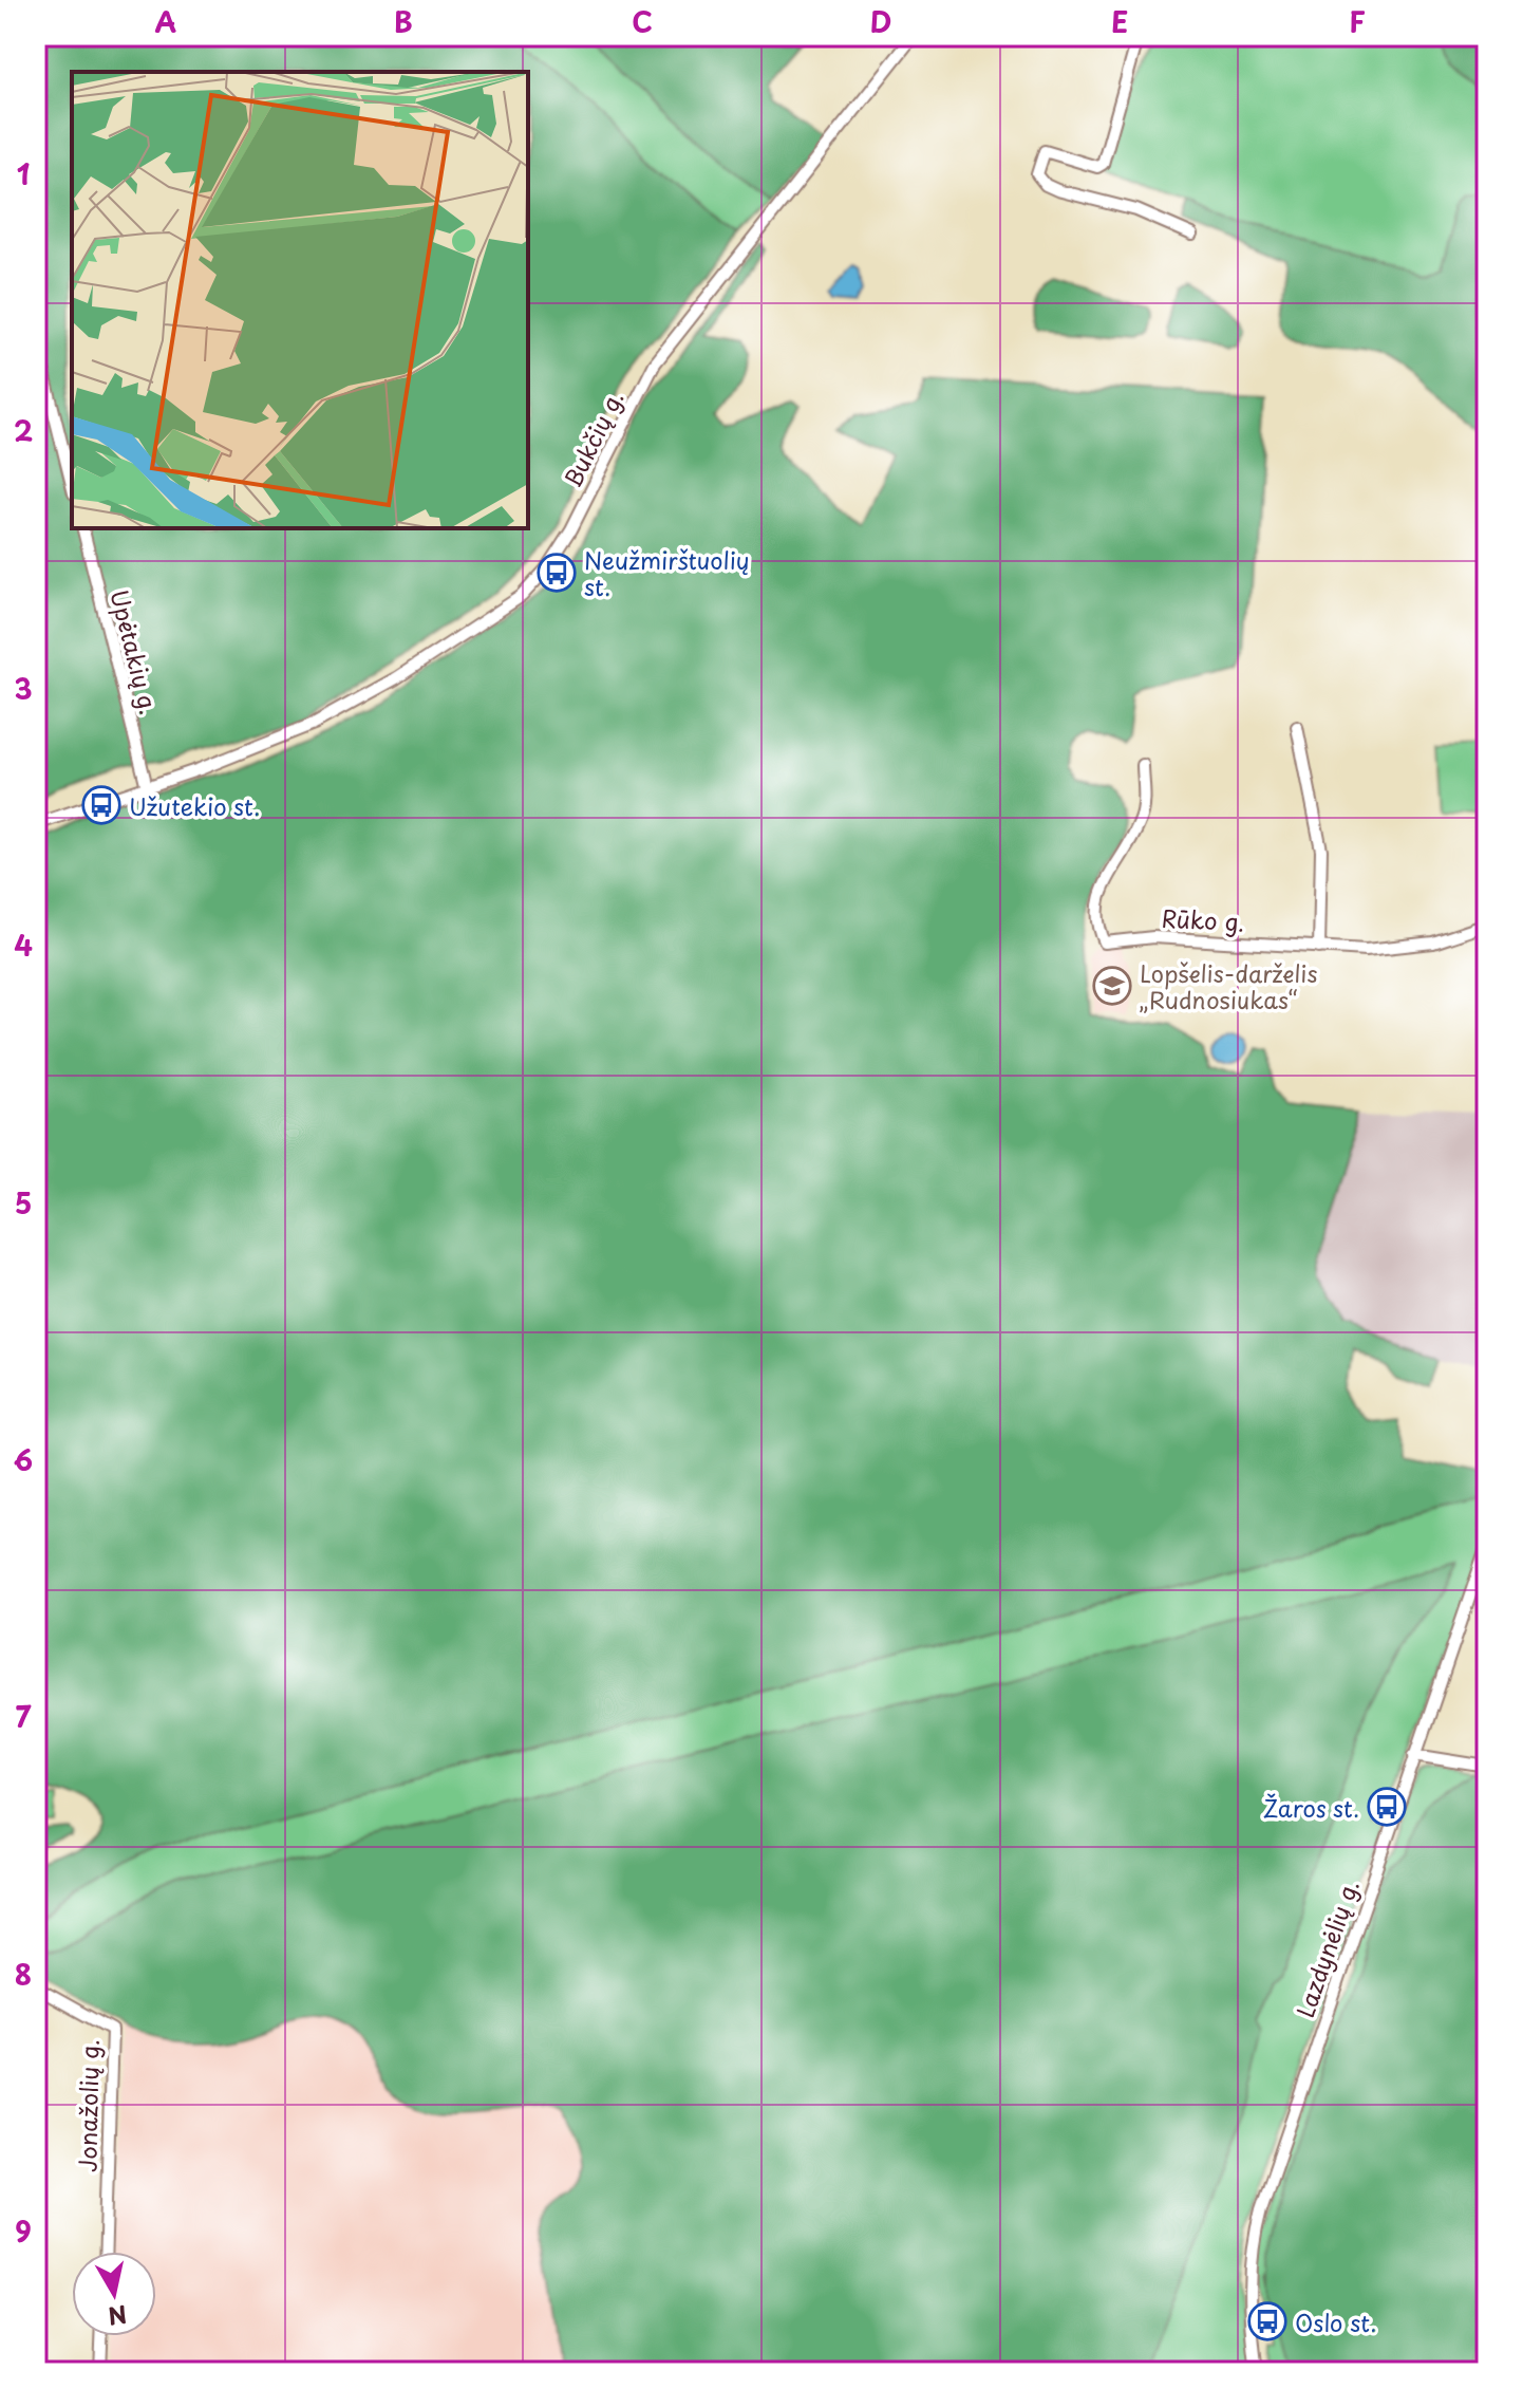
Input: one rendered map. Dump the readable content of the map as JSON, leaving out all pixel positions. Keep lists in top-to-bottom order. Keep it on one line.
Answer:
{"streets":{"street":["Bukčių g.","Upėtakių g.","Rūko g.","Lazdynėlių g.","Jonažolių g."]},"crossings":[["Bukčių g.","Upėtakių g."]],"places":{"bus stop":["Neužmirštuolių st.","Užutekio st.","Žaros st.","Oslo st."],"school or university":["Lopšelis-darželis „Rudnosiukas“"]},"north":"bottom","grid":{"columns":["A","B","C","D","E","F"],"rows":["1","2","3","4","5","6","7","8","9"]}}
